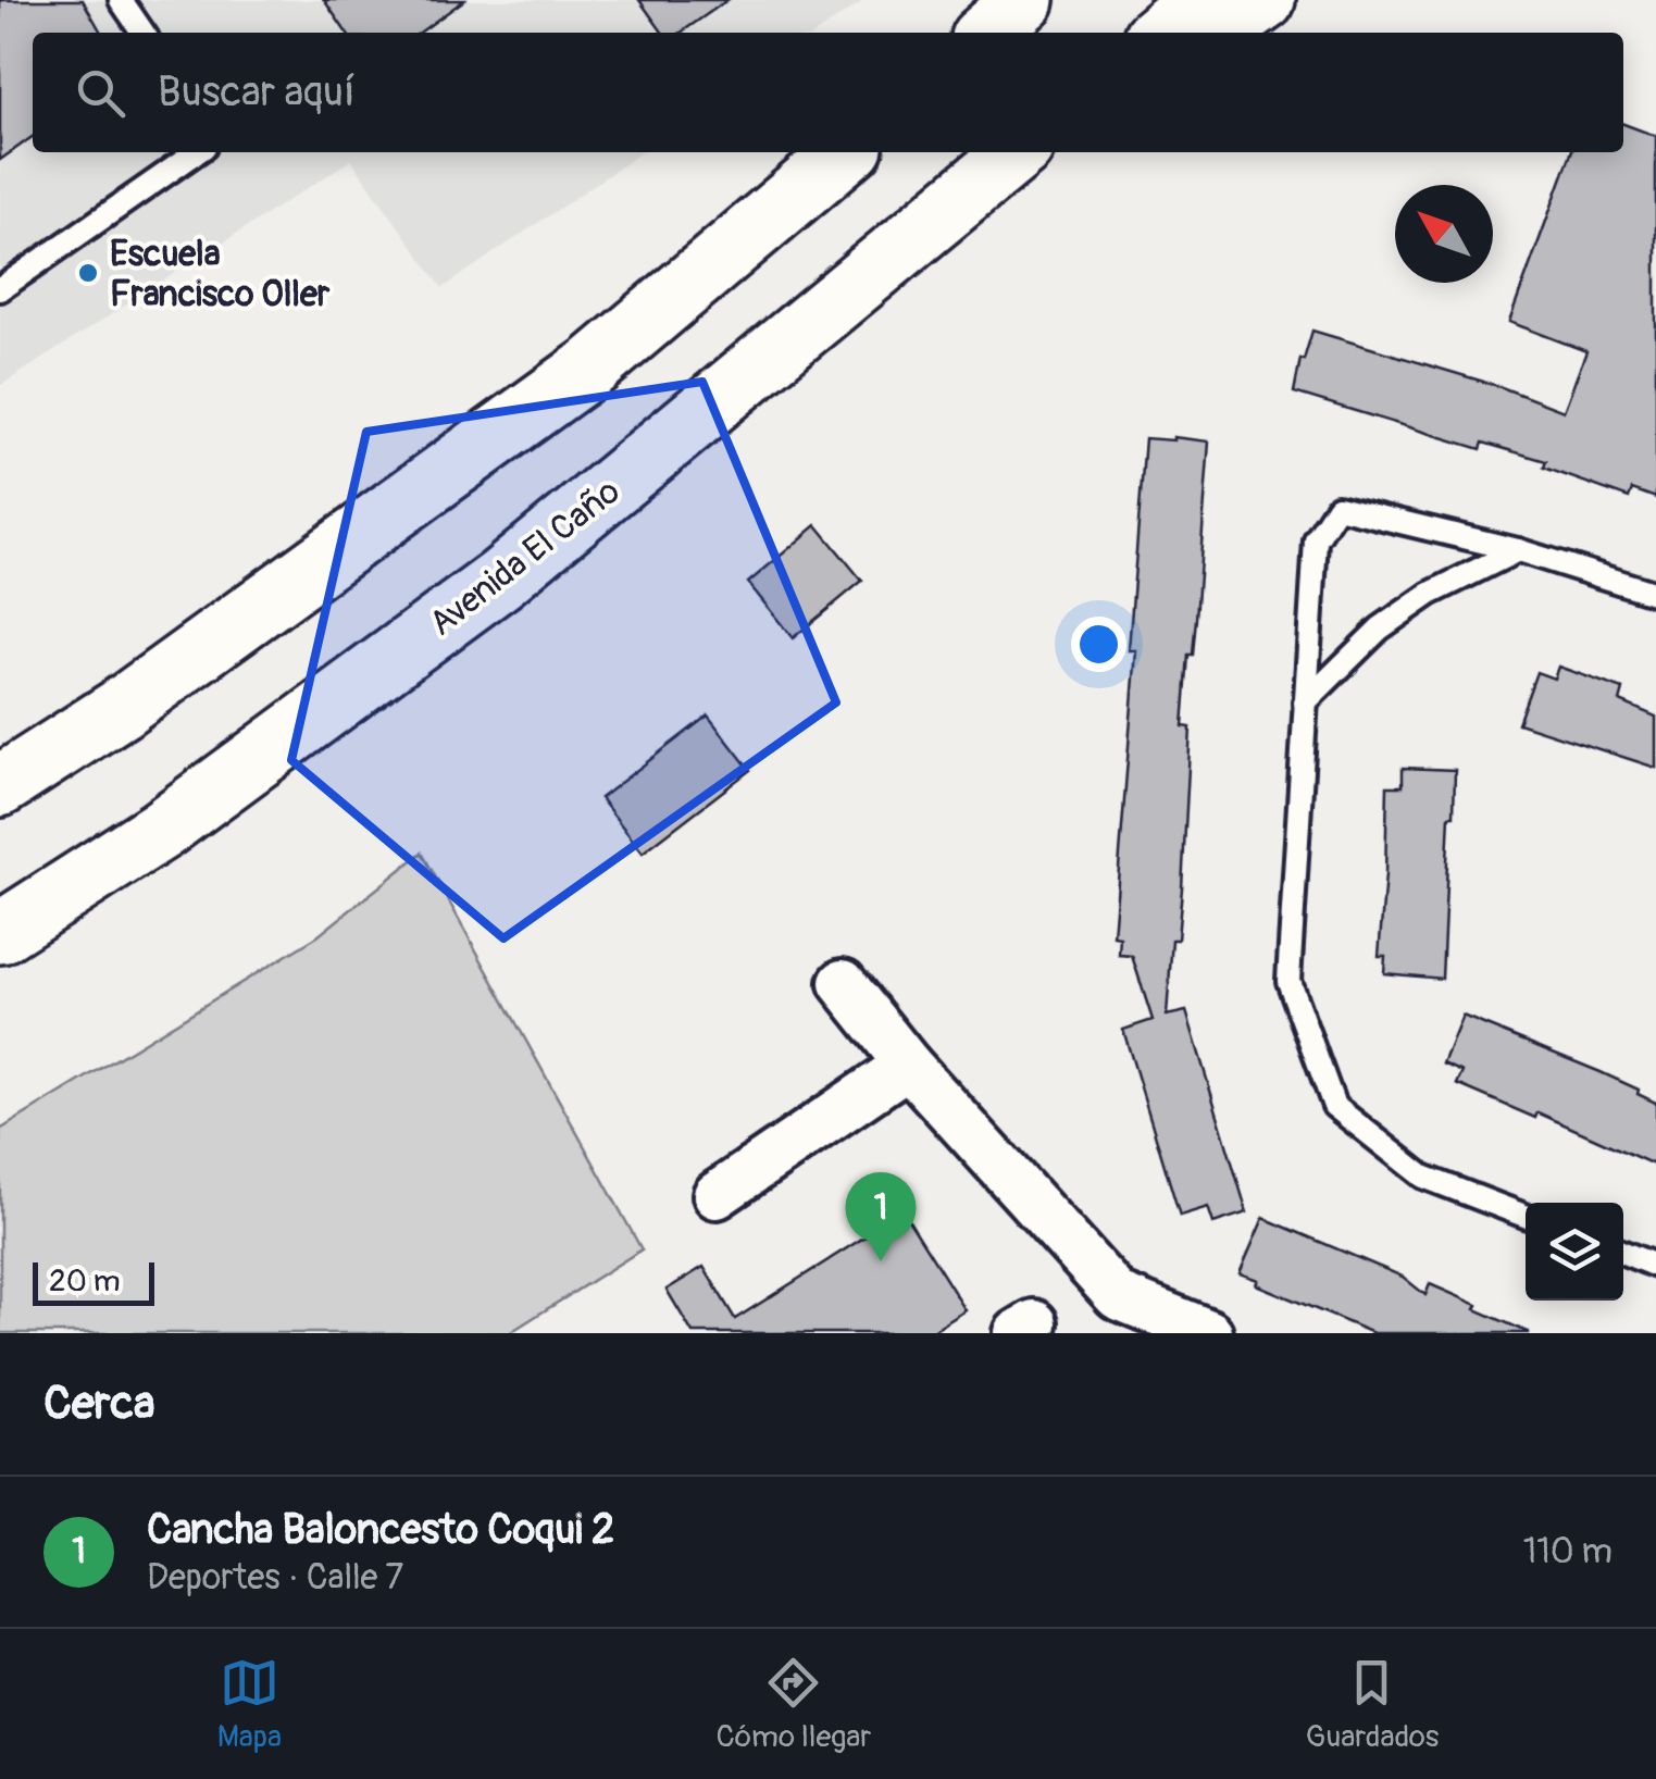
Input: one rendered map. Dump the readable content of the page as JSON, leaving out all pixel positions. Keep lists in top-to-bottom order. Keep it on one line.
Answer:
{"streets":{"highway":["Avenida El Caño"]},"places":["Escuela Francisco Oller"],"scale_bar":"20 m","north":"top left","page":{"search":"Buscar aquí","pins":"1","scale":"20 m","heading":"Cerca","list":[{"mark":"1","name":"Cancha Baloncesto Coqui 2","note":"Deportes · Calle 7","value":"110 m"}],"nav":["Mapa","Cómo llegar","Guardados"]}}
